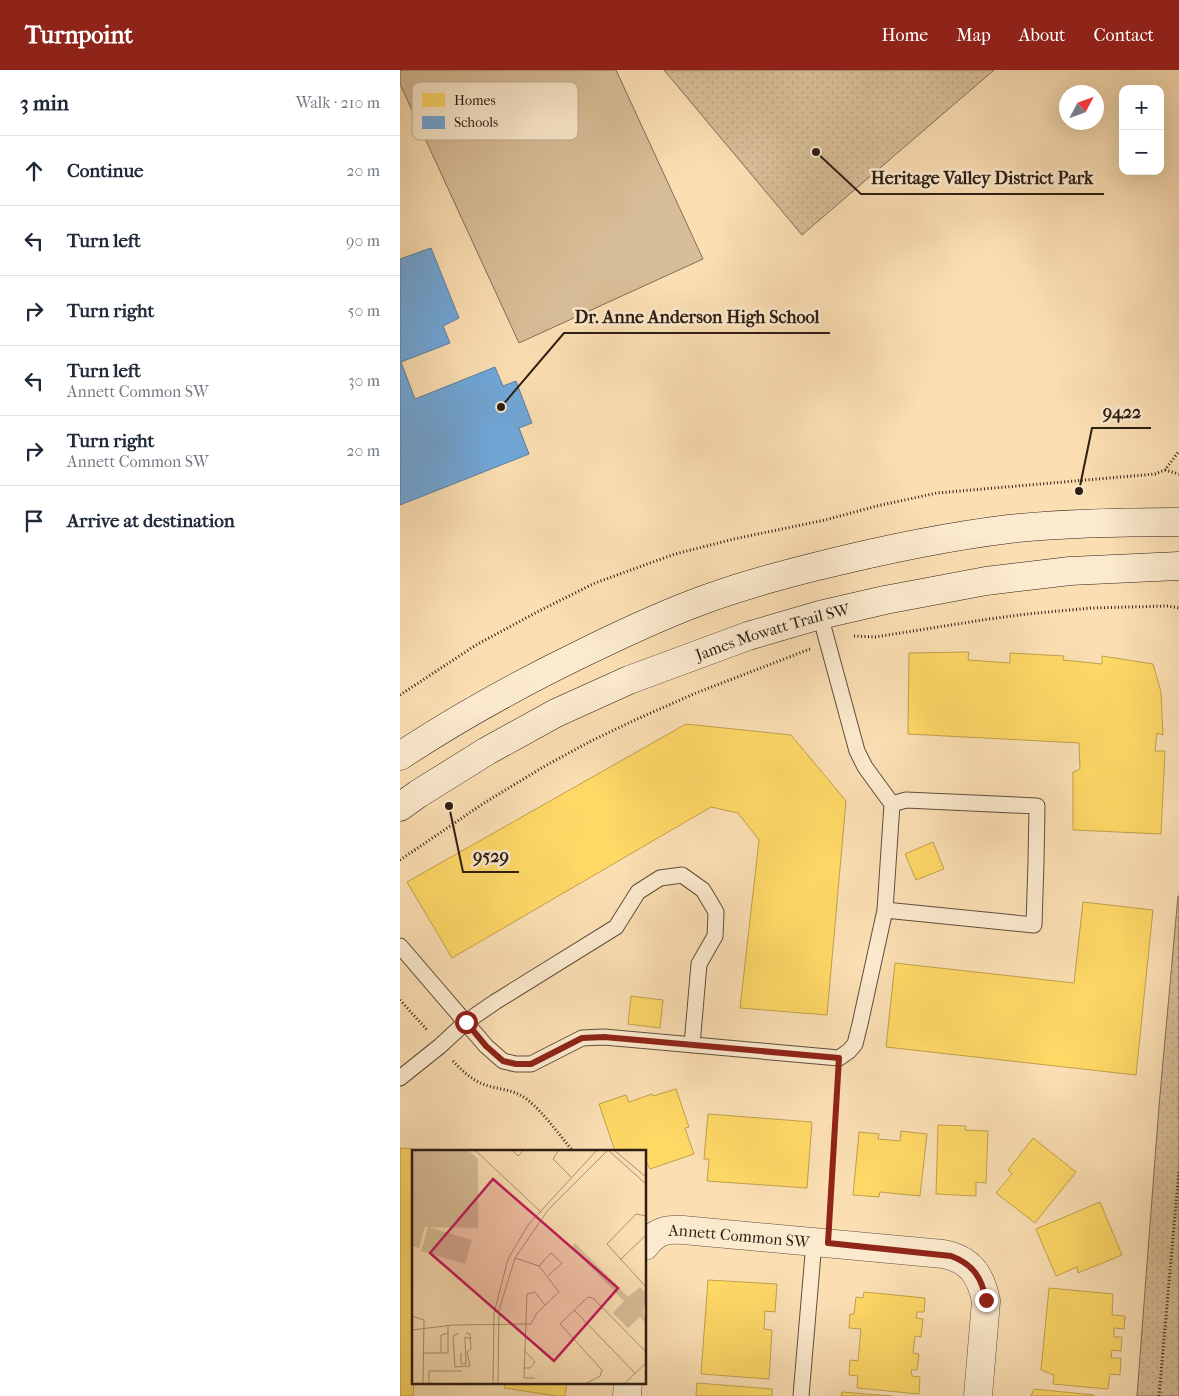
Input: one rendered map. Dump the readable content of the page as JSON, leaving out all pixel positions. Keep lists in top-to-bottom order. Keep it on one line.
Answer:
{"streets":{"main road":["James Mowatt Trail SW","Annett Common SW"]},"places":["Heritage Valley District Park","Dr. Anne Anderson High School","9422","9529"],"legend":["Homes","Schools"],"north":"top right","page":{"header":"Turnpoint","nav":["Home","Map","About","Contact"],"heading":["3 min","Walk · 210 m"],"map_buttons":["+","−"],"list":[["Continue","20 m"],["Turn left","90 m"],["Turn right","50 m"],["Turn left","Annett Common SW","30 m"],["Turn right","Annett Common SW","20 m"],"Arrive at destination"]}}
